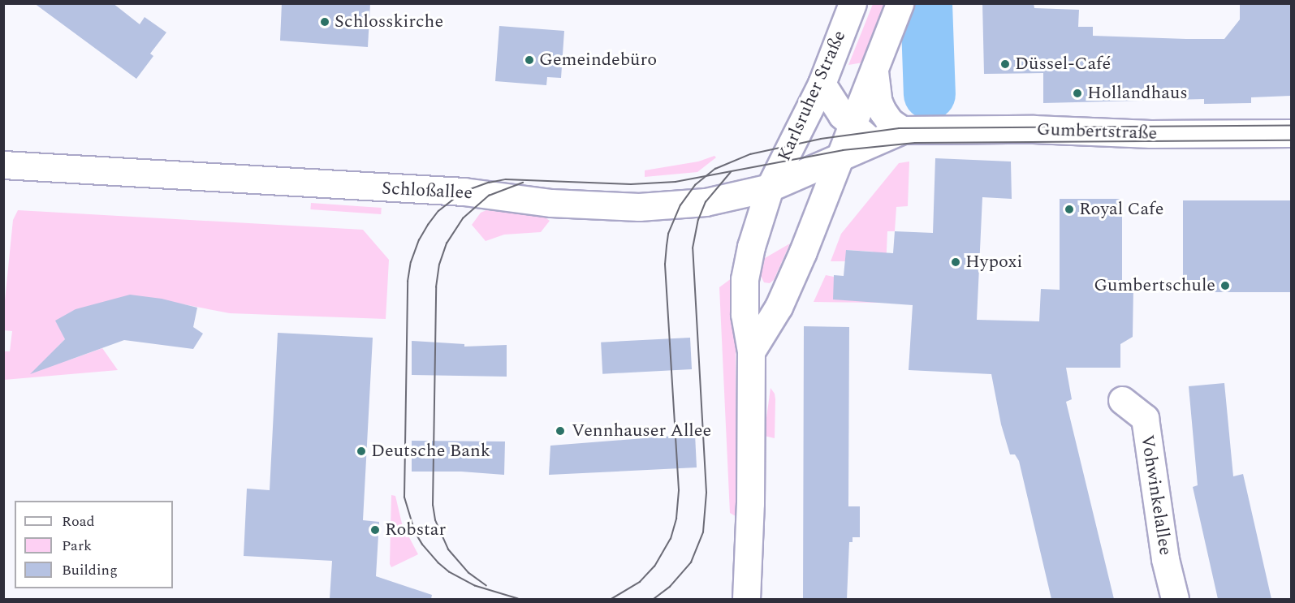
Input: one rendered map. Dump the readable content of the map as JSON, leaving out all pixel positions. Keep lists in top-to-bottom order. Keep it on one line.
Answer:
{"streets":{"street":["Karlsruher Straße","Gumbertstraße","Schloßallee","Vohwinkelallee"]},"crossings":[["Karlsruher Straße","Schloßallee"]],"places":["Schlosskirche","Gemeindebüro","Düssel-Café","Hollandhaus","Royal Cafe","Hypoxi","Gumbertschule","Vennhauser Allee","Deutsche Bank","Robstar"],"legend":["Road","Park","Building"]}
